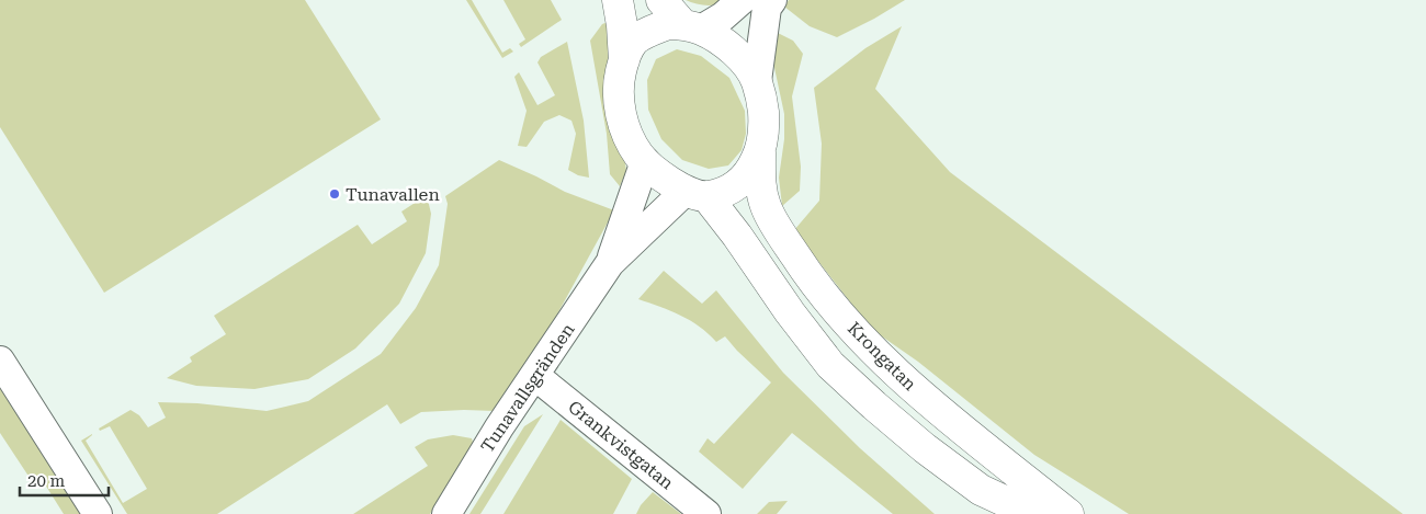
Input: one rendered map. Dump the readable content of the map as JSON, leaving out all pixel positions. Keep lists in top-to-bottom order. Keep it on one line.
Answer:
{"streets":{"street":["Krongatan","Tunavallsgränden","Grankvistgatan"]},"crossings":[["Krongatan","Tunavallsgränden"],["Tunavallsgränden","Grankvistgatan"]],"places":["Tunavallen"],"scale_bar":"20 m"}
